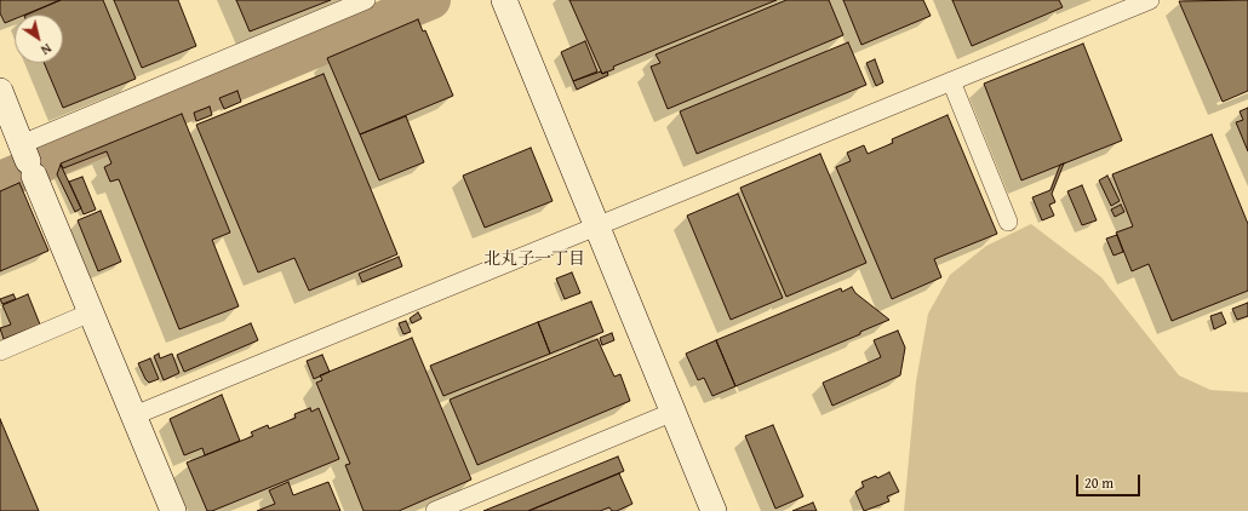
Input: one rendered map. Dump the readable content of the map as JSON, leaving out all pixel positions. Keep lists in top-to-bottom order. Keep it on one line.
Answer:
{"districts":["北丸子一丁目"],"scale_bar":"20 m","north":"bottom right"}
